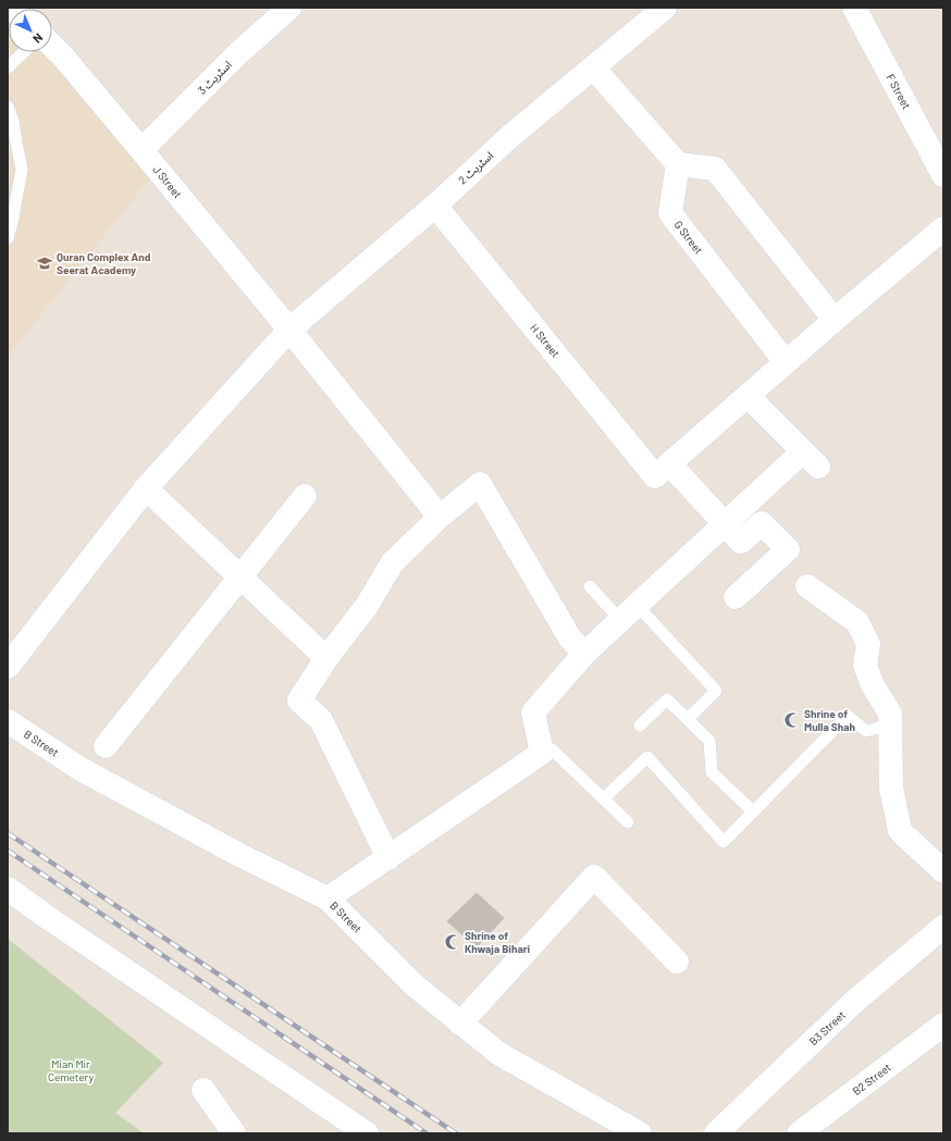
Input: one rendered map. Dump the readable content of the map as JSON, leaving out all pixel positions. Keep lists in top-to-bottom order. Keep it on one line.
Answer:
{"streets":{"street":["اسٹریٹ 3","F Street","اسٹریٹ 2","J Street","G Street","H Street","B Street","B3 Street","B2 Street"]},"crossings":[["اسٹریٹ 3","J Street"],["اسٹریٹ 2","J Street"],["اسٹریٹ 2","H Street"]],"parks":["Mian Mir Cemetery"],"places":{"school or university":["Quran Complex And Seerat Academy"],"mosque":["Shrine of Mulla Shah","Shrine of Khwaja Bihari"]},"north":"bottom right"}
